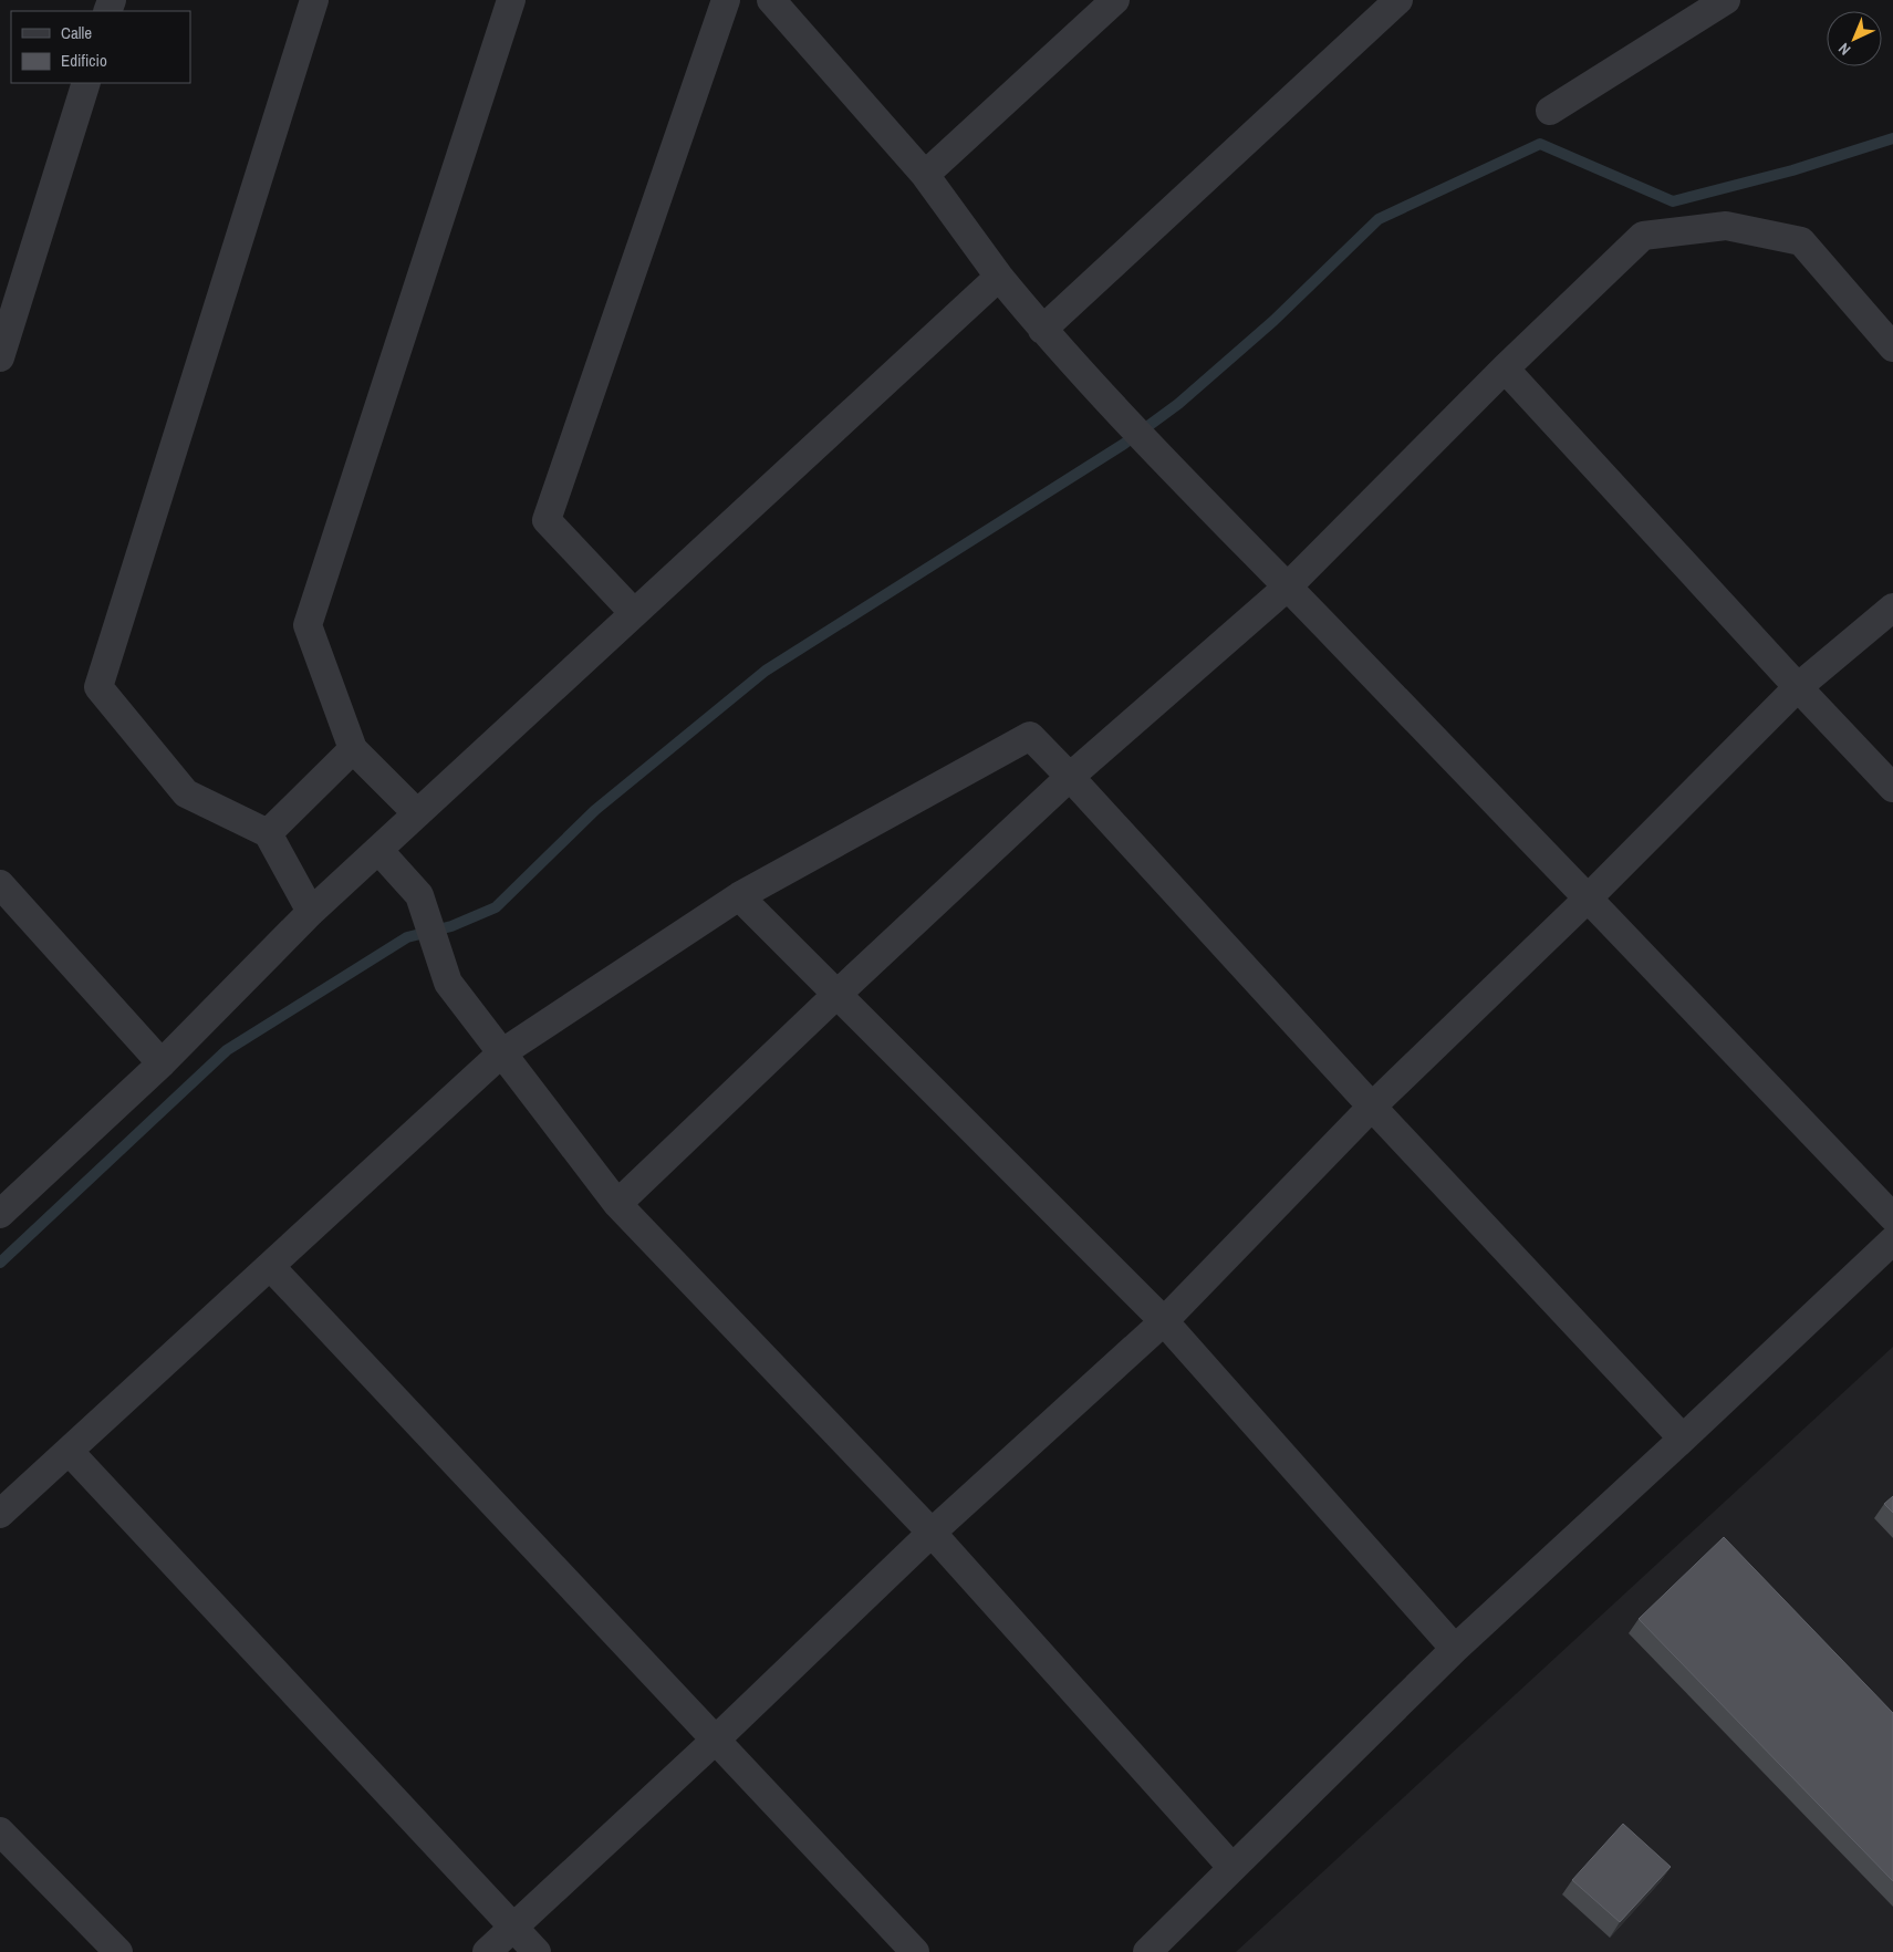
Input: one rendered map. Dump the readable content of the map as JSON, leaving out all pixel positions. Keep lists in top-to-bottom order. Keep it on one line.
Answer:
{"legend":["Calle","Edificio"],"north":"bottom left"}
